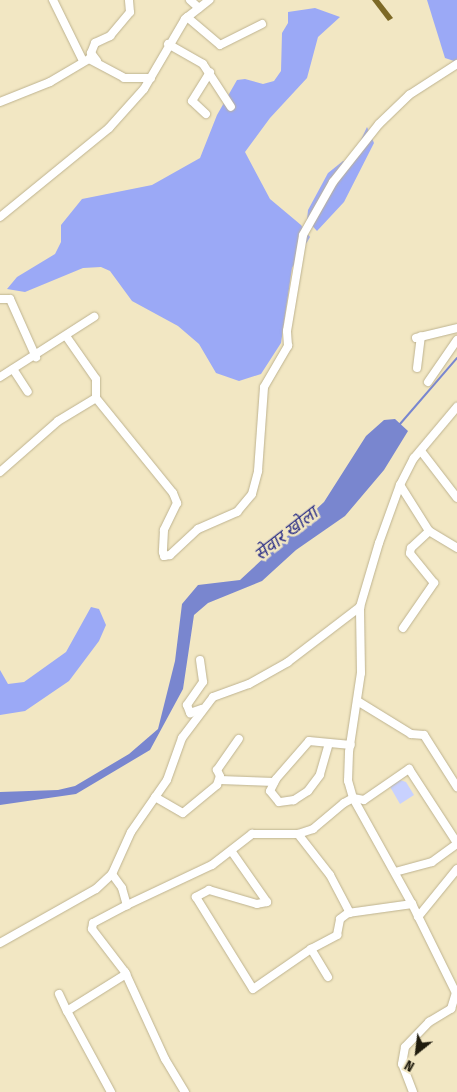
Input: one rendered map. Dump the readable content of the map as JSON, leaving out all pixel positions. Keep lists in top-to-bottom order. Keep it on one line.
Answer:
{"water":["सेवार खोला"],"north":"bottom left"}
